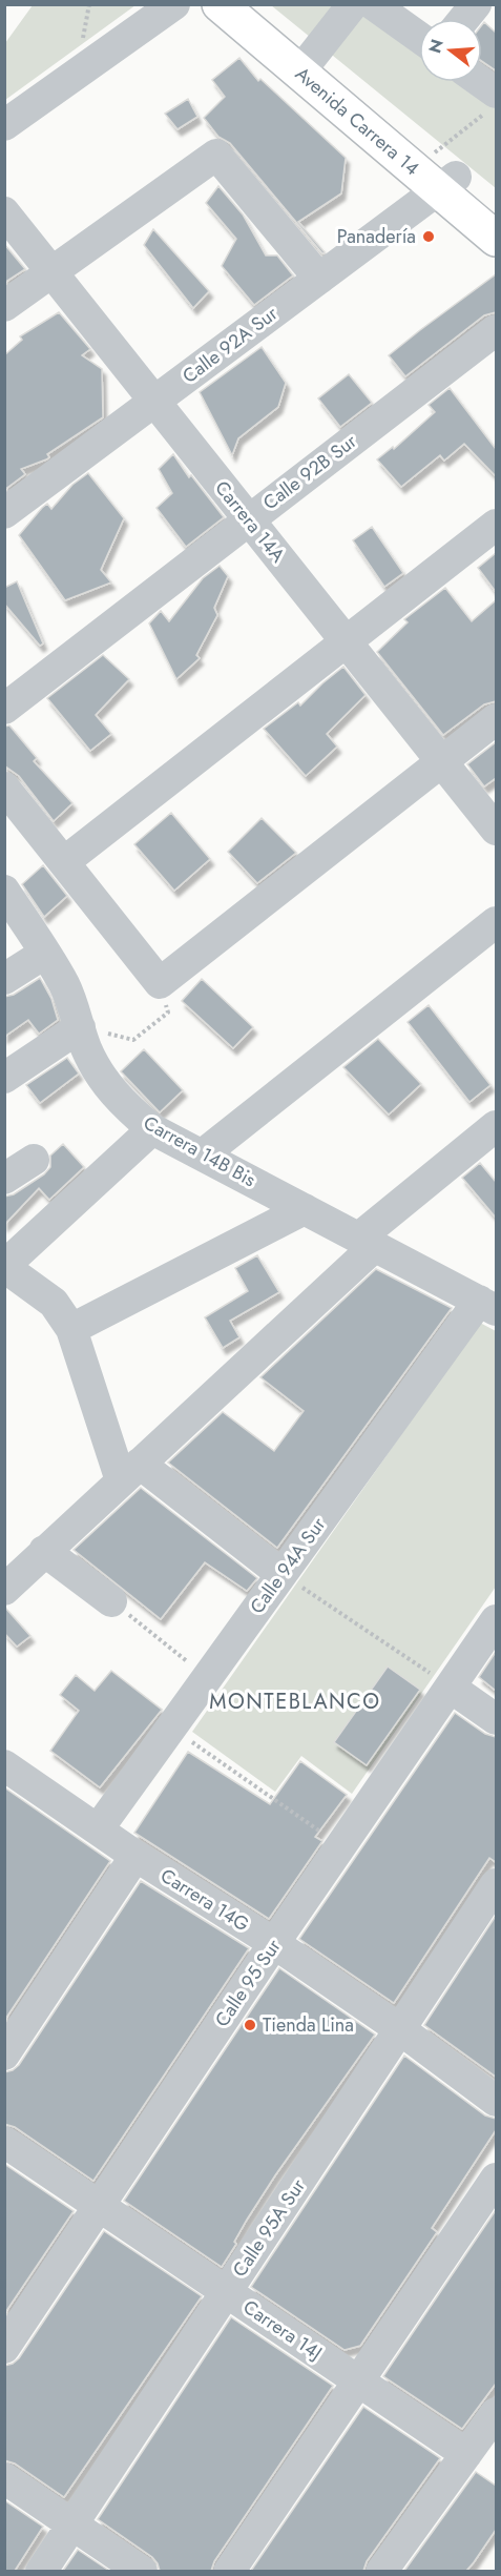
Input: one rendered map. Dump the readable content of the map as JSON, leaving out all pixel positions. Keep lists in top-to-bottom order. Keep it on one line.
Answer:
{"streets":{"main road":["Avenida Carrera 14"],"street":["Calle 92A Sur","Calle 92B Sur","Carrera 14A","Carrera 14B Bis","Calle 94A Sur","Carrera 14G","Calle 95 Sur","Calle 95A Sur","Carrera 14J"]},"crossings":[["Avenida Carrera 14","Calle 92A Sur"],["Calle 92A Sur","Carrera 14A"],["Calle 92B Sur","Carrera 14A"],["Carrera 14B Bis","Calle 94A Sur"],["Calle 94A Sur","Carrera 14G"],["Carrera 14G","Calle 95 Sur"],["Carrera 14G","Calle 95A Sur"],["Calle 95 Sur","Carrera 14J"],["Calle 95A Sur","Carrera 14J"]],"districts":["MONTEBLANCO"],"places":["Panadería","Tienda Lina"],"north":"left"}
